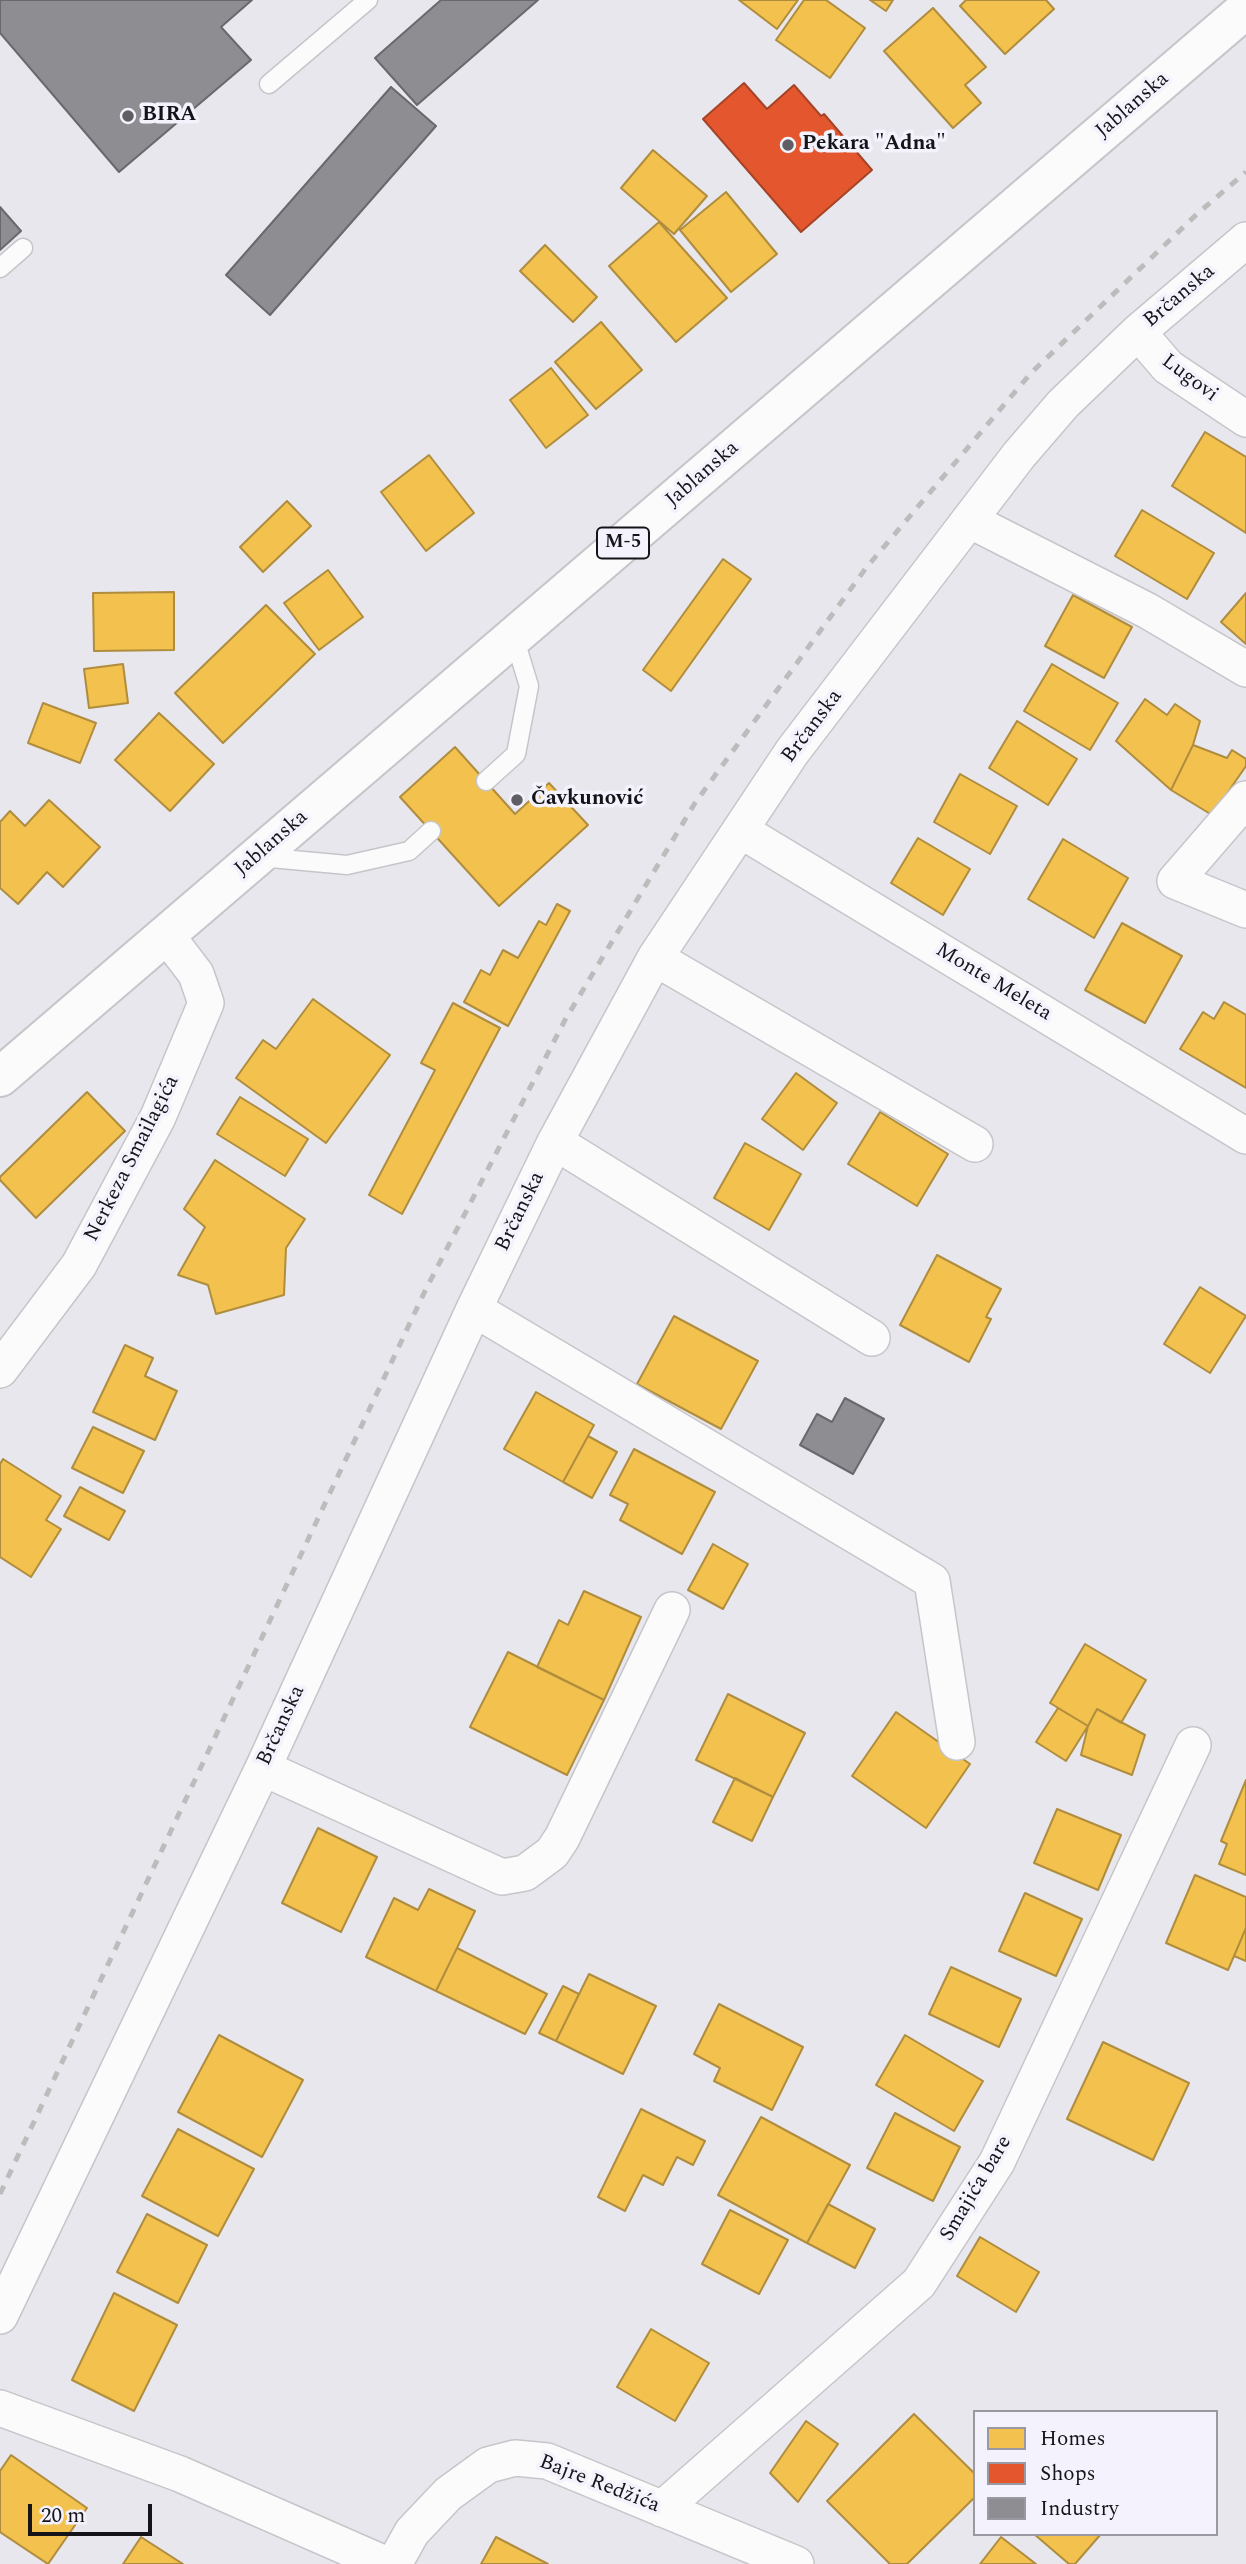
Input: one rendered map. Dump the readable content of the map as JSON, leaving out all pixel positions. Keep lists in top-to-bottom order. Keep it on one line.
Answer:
{"streets":{"main road":["Jablanska","M-5"],"street":["Brčanska","Lugovi","Monte Meleta","Nerkeza Smailagića","Smajića bare","Bajre Redžića"]},"crossings":[["Jablanska","Nerkeza Smailagića"],["Brčanska","Lugovi"],["Brčanska","Monte Meleta"],["Smajića bare","Bajre Redžića"]],"places":["BIRA","Pekara \"Adna\"","Čavkunović"],"legend":["Homes","Shops","Industry"],"scale_bar":"20 m"}
